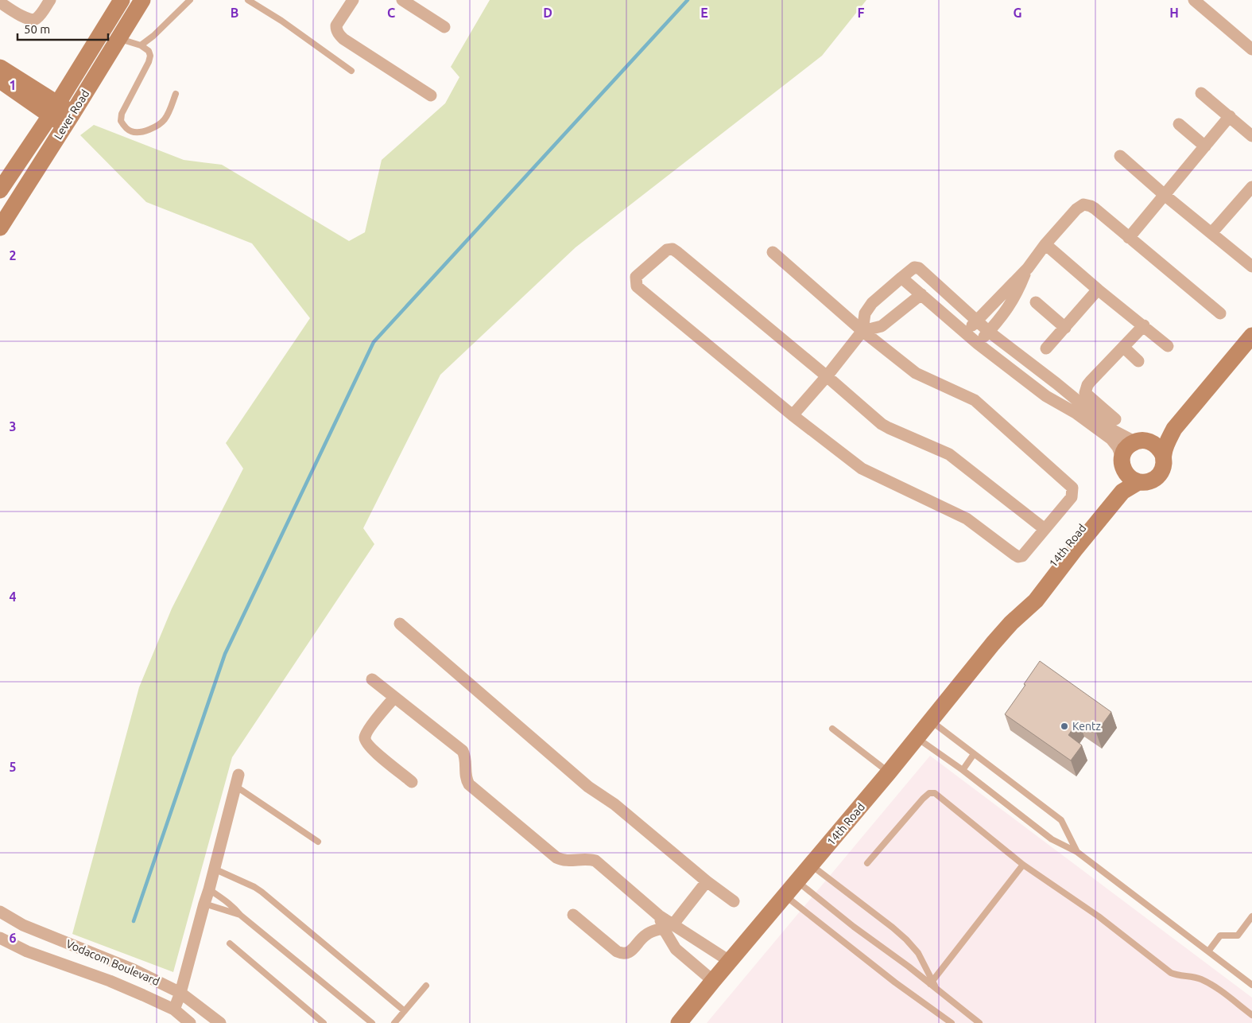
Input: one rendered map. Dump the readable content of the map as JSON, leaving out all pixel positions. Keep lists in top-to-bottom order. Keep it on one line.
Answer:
{"streets":{"street":["Lever Road","14th Road","Vodacom Boulevard"]},"places":["Kentz"],"scale_bar":"50 m","grid":{"columns":["B","C","D","E","F","G","H"],"rows":["1","2","3","4","5","6"]}}
